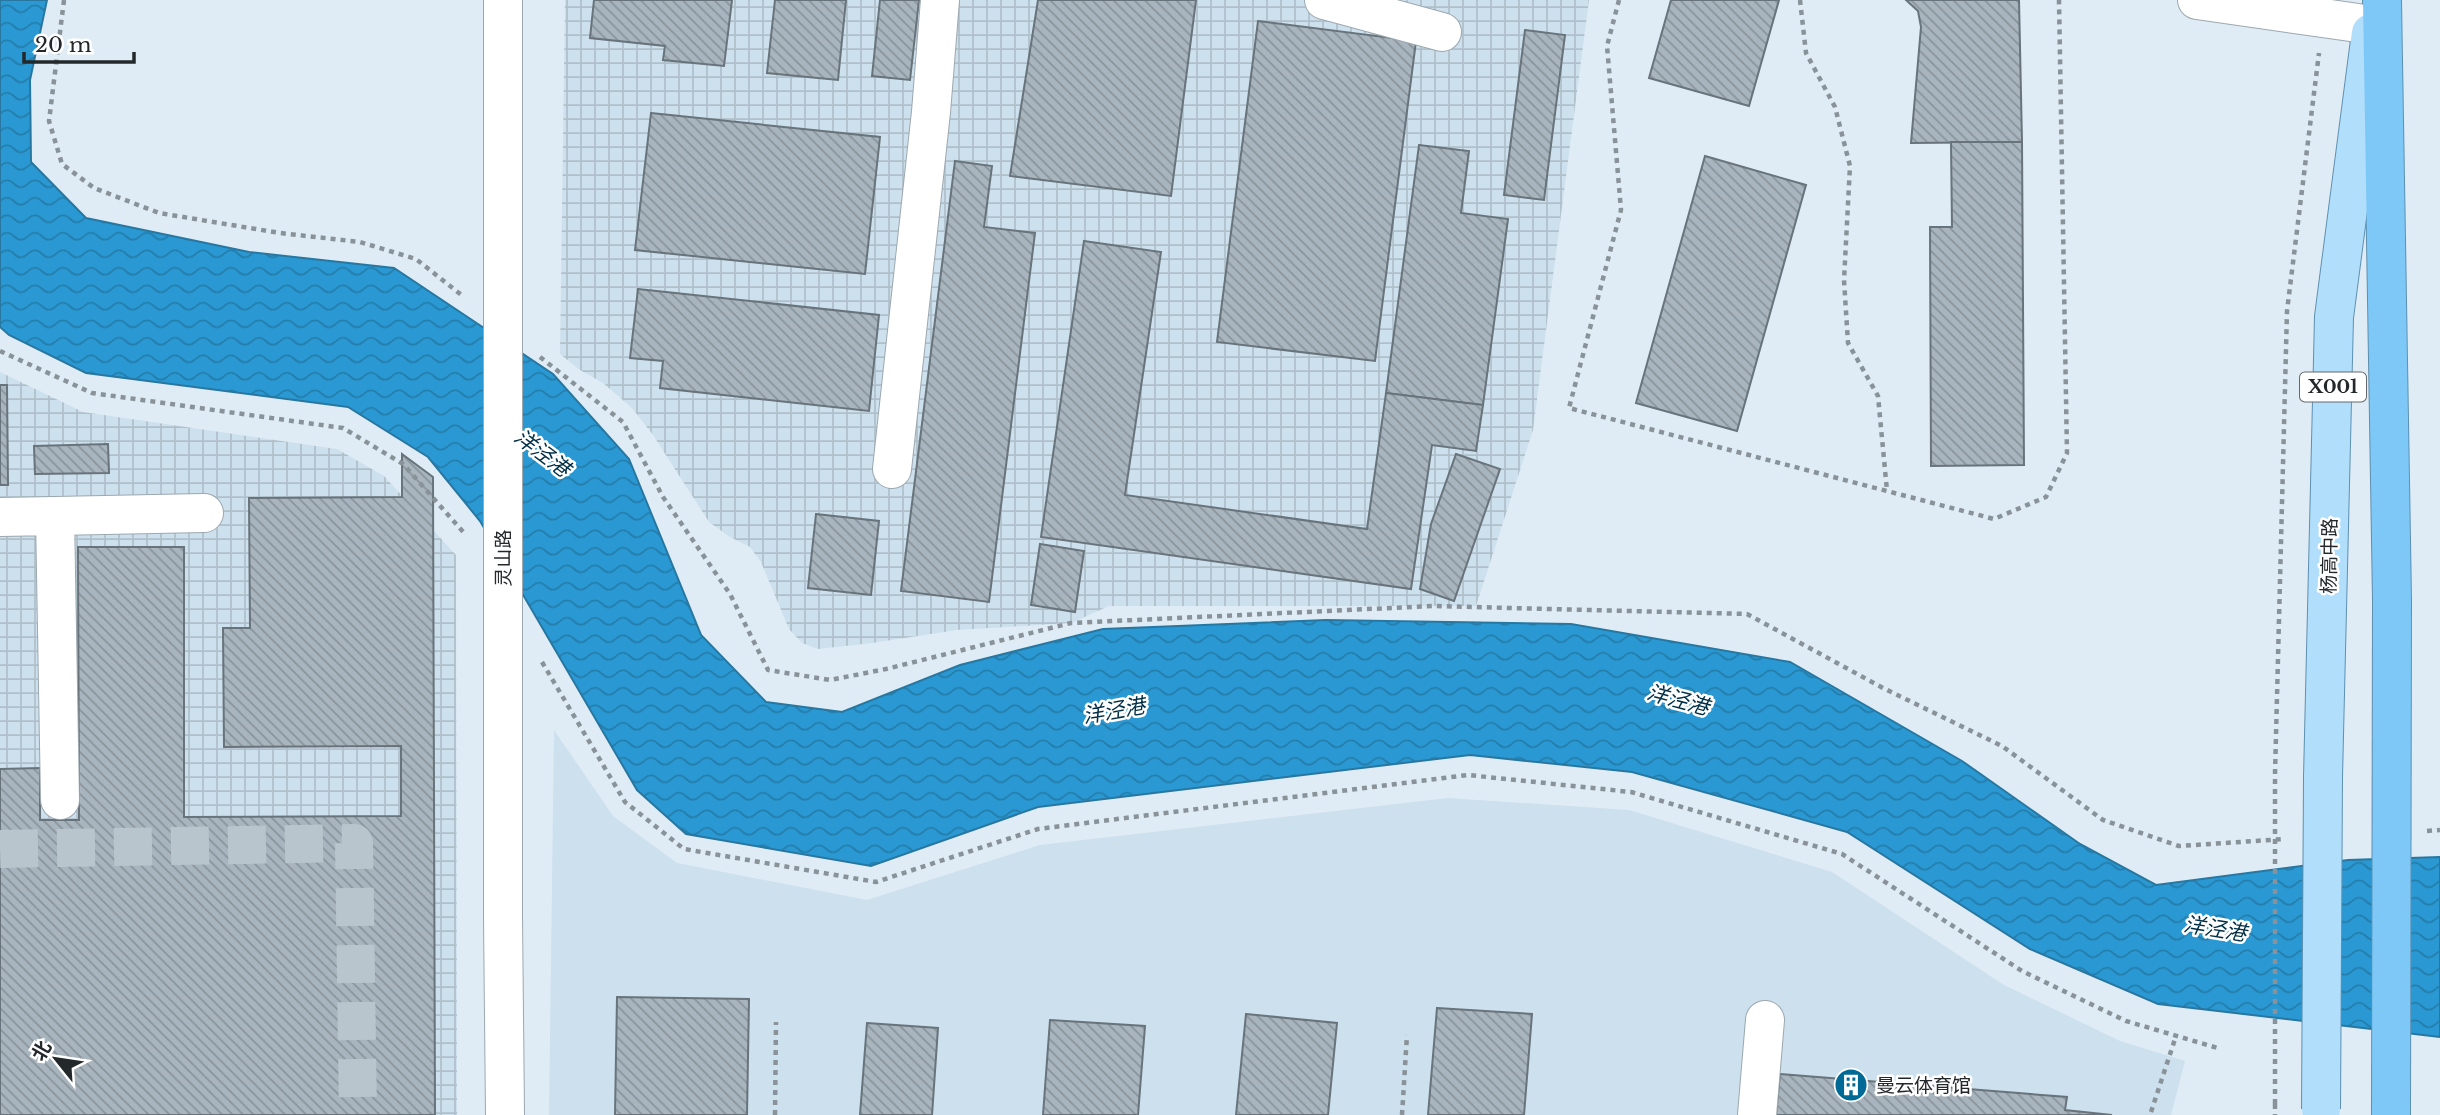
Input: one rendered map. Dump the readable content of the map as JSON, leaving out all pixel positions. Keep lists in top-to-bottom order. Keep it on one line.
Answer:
{"streets":{"highway":["X001"],"main road":["杨高中路"],"street":["灵山路"]},"crossings":[["X001","杨高中路"]],"water":["洋泾港"],"places":{"building":["曼云体育馆"]},"scale_bar":"20 m","north":"top left"}
